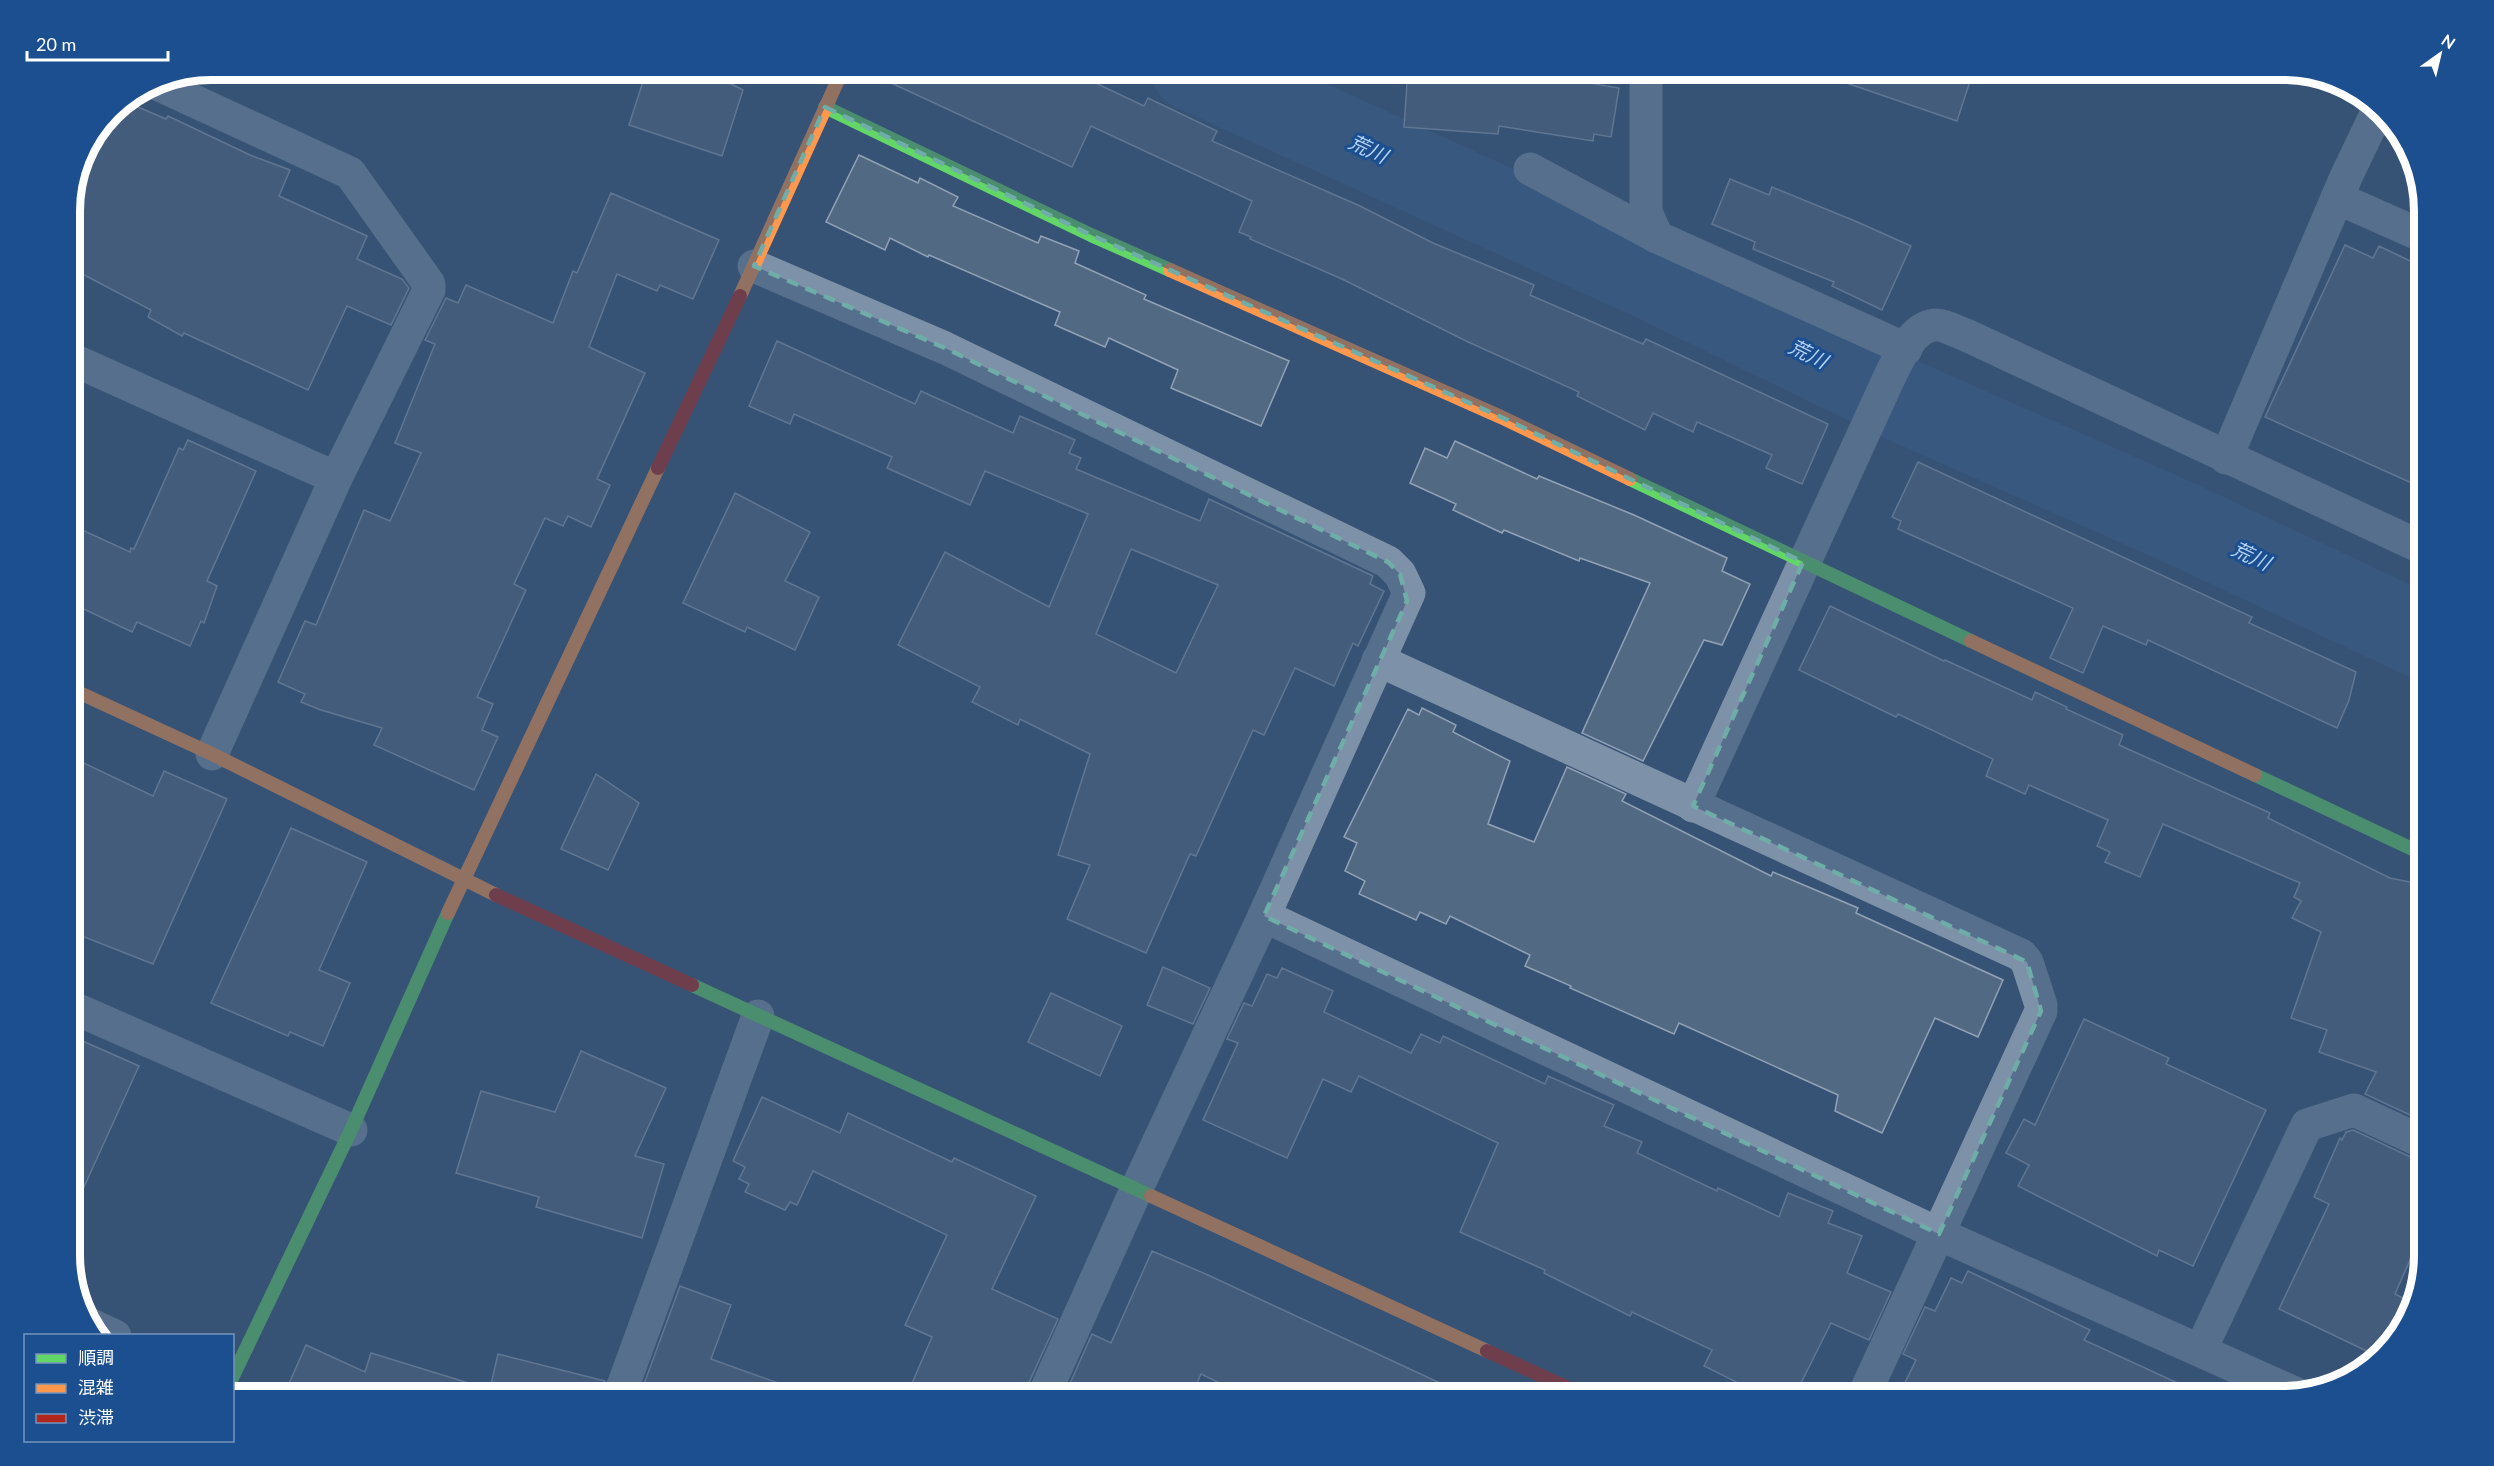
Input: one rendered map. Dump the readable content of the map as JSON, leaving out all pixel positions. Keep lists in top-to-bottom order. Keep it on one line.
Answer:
{"water":["荒川"],"legend":["順調","混雑","渋滞"],"scale_bar":"20 m","north":"top right"}
